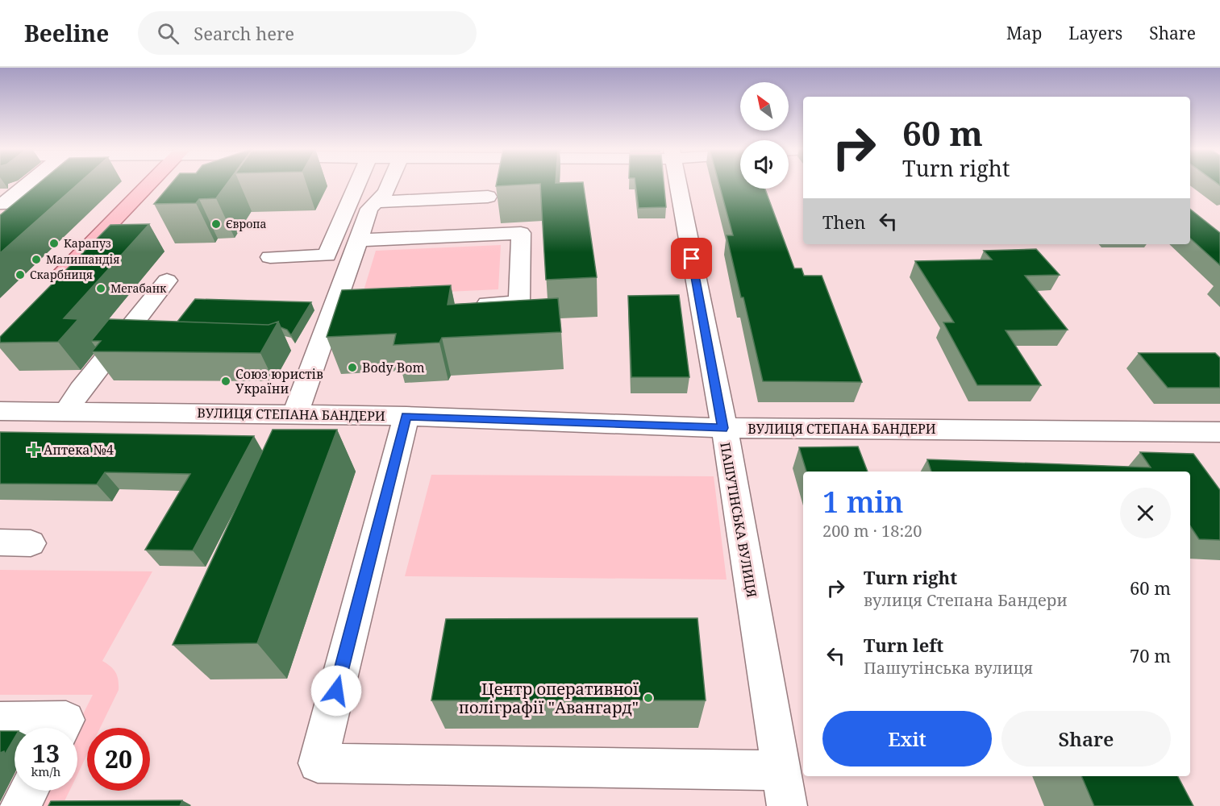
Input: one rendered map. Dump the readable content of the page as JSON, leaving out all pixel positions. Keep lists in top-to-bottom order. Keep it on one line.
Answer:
{"streets":{"street":["ВУЛИЦЯ СТЕПАНА БАНДЕРИ","ПАШУТІНСЬКА ВУЛИЦЯ"]},"crossings":[["ВУЛИЦЯ СТЕПАНА БАНДЕРИ","ПАШУТІНСЬКА ВУЛИЦЯ"]],"places":{"other":["Європа","Карапуз","Малишандія","Скарбниця","Мегабанк","Body Bom","Союз юристів України","Центр оперативної поліграфії \"Авангард\""],"health":["Аптека №4"]},"north":"top left","page":{"header":"Beeline","search":"Search here","nav":["Map","Layers","Share"],"turn":["60 m","Turn right"],"then":"Then","heading":["1 min","200 m · 18:20"],"list":[{"name":"Turn right","note":"вулиця Степана Бандери","value":"60 m"},{"name":"Turn left","note":"Пашутінська вулиця","value":"70 m"}],"buttons":["Exit","Share"],"speed":"13 km/h","limit":"20"}}
